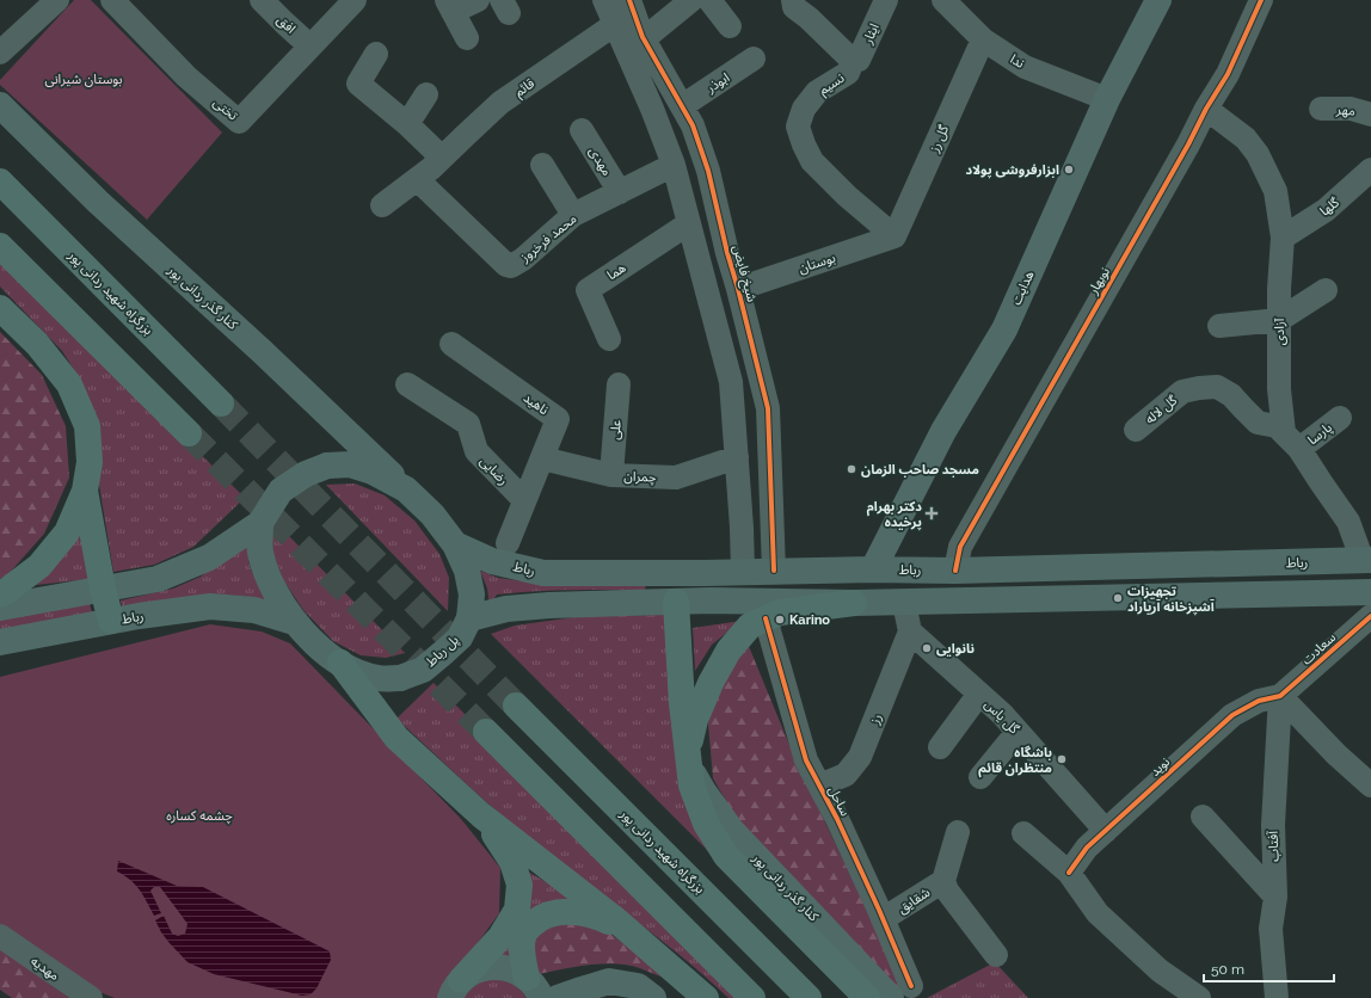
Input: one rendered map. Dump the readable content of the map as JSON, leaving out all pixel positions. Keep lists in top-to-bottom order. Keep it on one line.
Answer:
{"streets":{"highway":["بزرگراه شهید ردانی پور"],"main road":["هدایت","کنار گذر ردانی پور","رباط","پل رباط"],"street":["افق","ایثار","ندا","ابوذر","نسیم","قائم","تختی","مهر","گل رز","مهدی","گلها","محمد فرخروز","بوستان","هما","شیخ فایض","نوبهار","آزادی","ناهید","گل لاله","علی","پارسا","رضایی","چمران","سعادت","گل یاس","رز","نوید","ساحل","آفتاب","شقایق","مهدیه"]},"crossings":[["افق","تختی"],["ایثار","نسیم"],["ندا","گل رز"],["ندا","هدایت"],["ابوذر","شیخ فایض"],["نسیم","گل رز"],["نسیم","بوستان"],["قائم","محمد فرخروز"],["قائم","شیخ فایض"],["گل رز","بوستان"],["مهدی","محمد فرخروز"],["گلها","آزادی"],["محمد فرخروز","شیخ فایض"],["بوستان","شیخ فایض"],["هما","شیخ فایض"],["شیخ فایض","چمران"],["شیخ فایض","رباط"],["نوبهار","آزادی"],["نوبهار","رباط"],["هدایت","رباط"],["کنار گذر ردانی پور","پل رباط"],["کنار گذر ردانی پور","ساحل"],["آزادی","گل لاله"],["ناهید","رضایی"],["ناهید","چمران"],["علی","چمران"],["رباط","پل رباط"],["سعادت","نوید"],["سعادت","آفتاب"],["گل یاس","رز"],["گل یاس","نوید"],["رز","ساحل"],["نوید","آفتاب"],["ساحل","شقایق"]],"parks":["بوستان شیرانی","چشمه کساره"],"places":{"other":["ابزارفروشی پولاد","مسجد صاحب الزمان","تجهیزات آشپزخانه آریاراد","Karino","نانوایی","باشگاه منتظران قائم"],"health":["دکتر بهرام پرخیده"]},"scale_bar":"50 m"}
